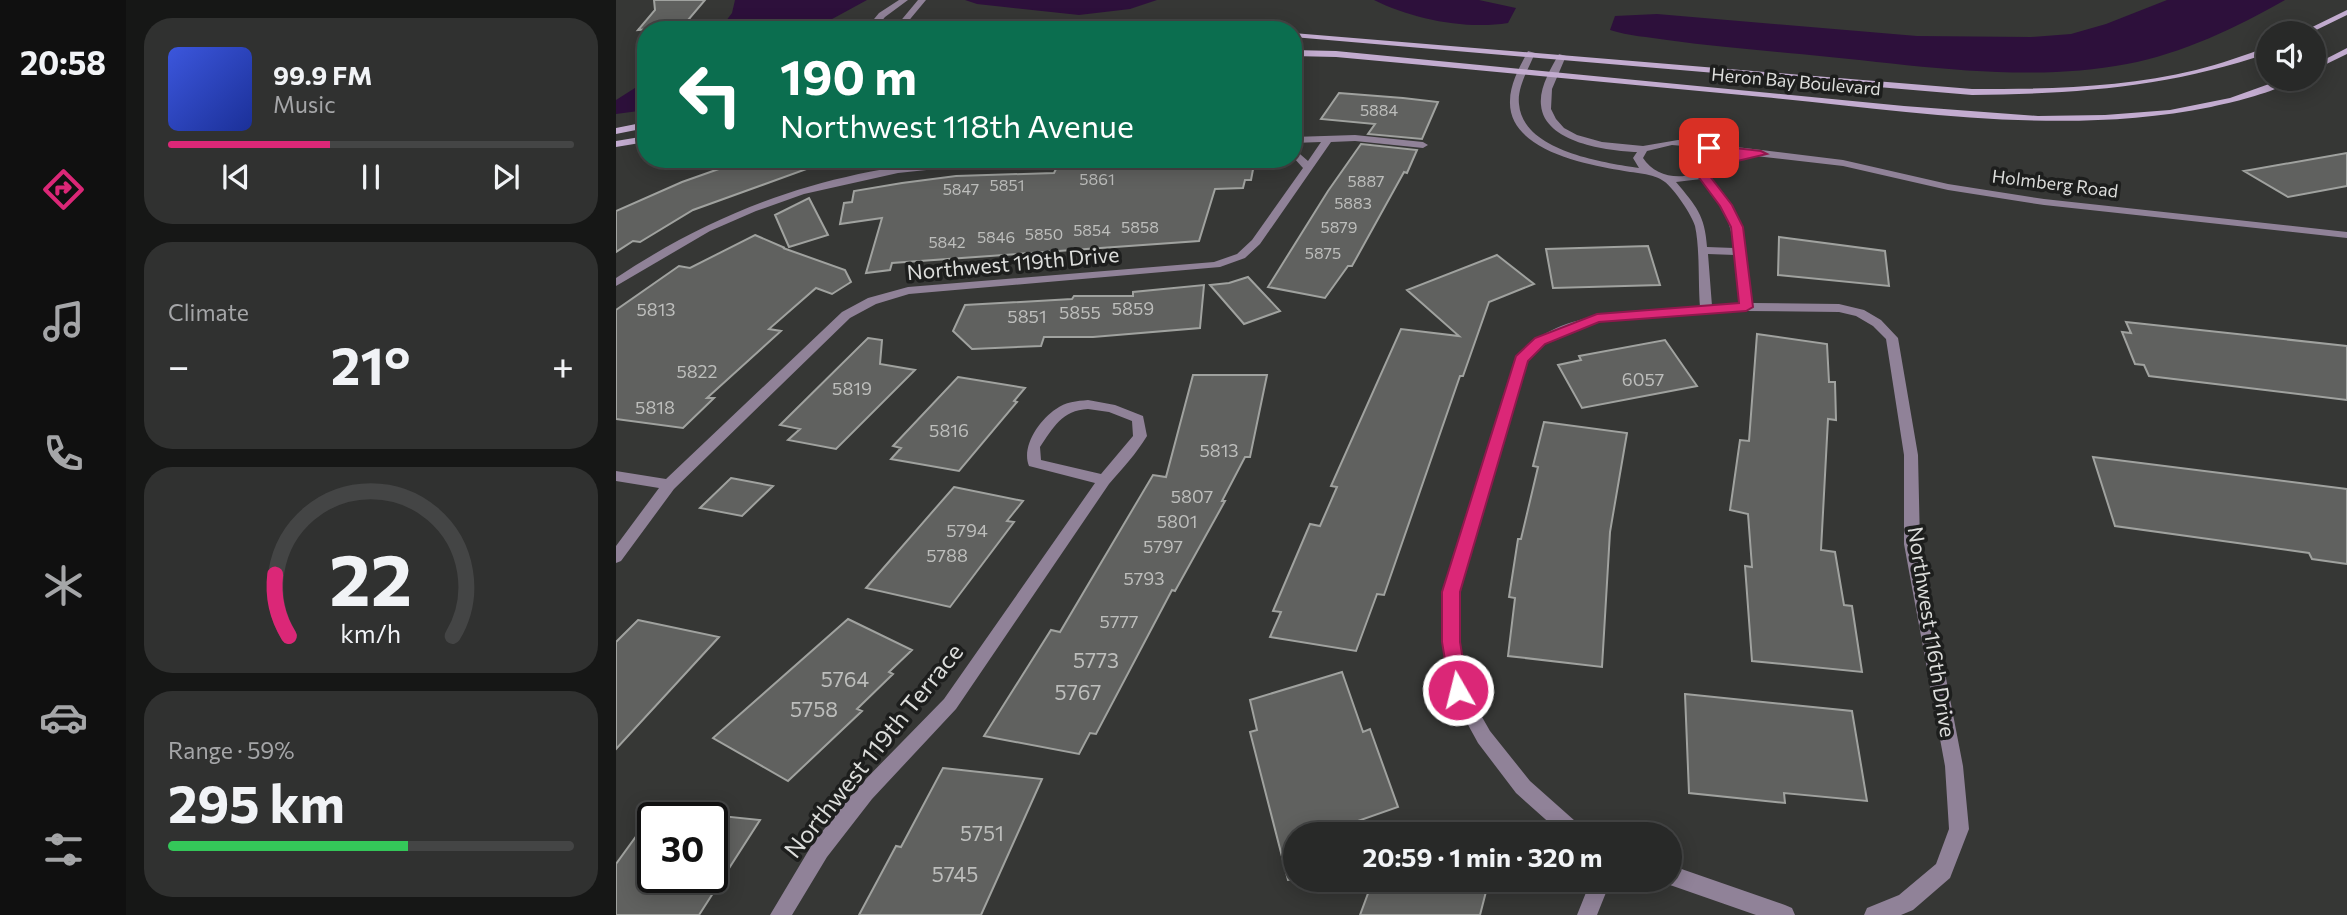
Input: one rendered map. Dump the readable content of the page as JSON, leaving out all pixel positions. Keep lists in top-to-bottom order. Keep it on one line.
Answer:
{"streets":{"street":["Heron Bay Boulevard","Holmberg Road","Northwest 119th Drive","Northwest 116th Drive","Northwest 119th Terrace"]},"crossings":[["Heron Bay Boulevard","Holmberg Road"]],"house_numbers":["5884","5861","5887","5851","5847","5883","5858","5879","5854","5850","5846","5842","5875","5859","5813","5855","5851","5822","6057","5819","5818","5816","5813","5807","5801","5794","5797","5788","5793","5777","5773","5764","5767","5758","5751","5745"],"page":{"tabs":"20:58","turn":["190 m","Northwest 118th Avenue"],"song":["99.9 FM","Music"],"tile":["Climate",["Range · 59%","295 km"]],"heat":["−","21°","+"],"limit":"30","trip":"20:59 · 1 min · 320 m","gauge":["22","km/h"]}}
